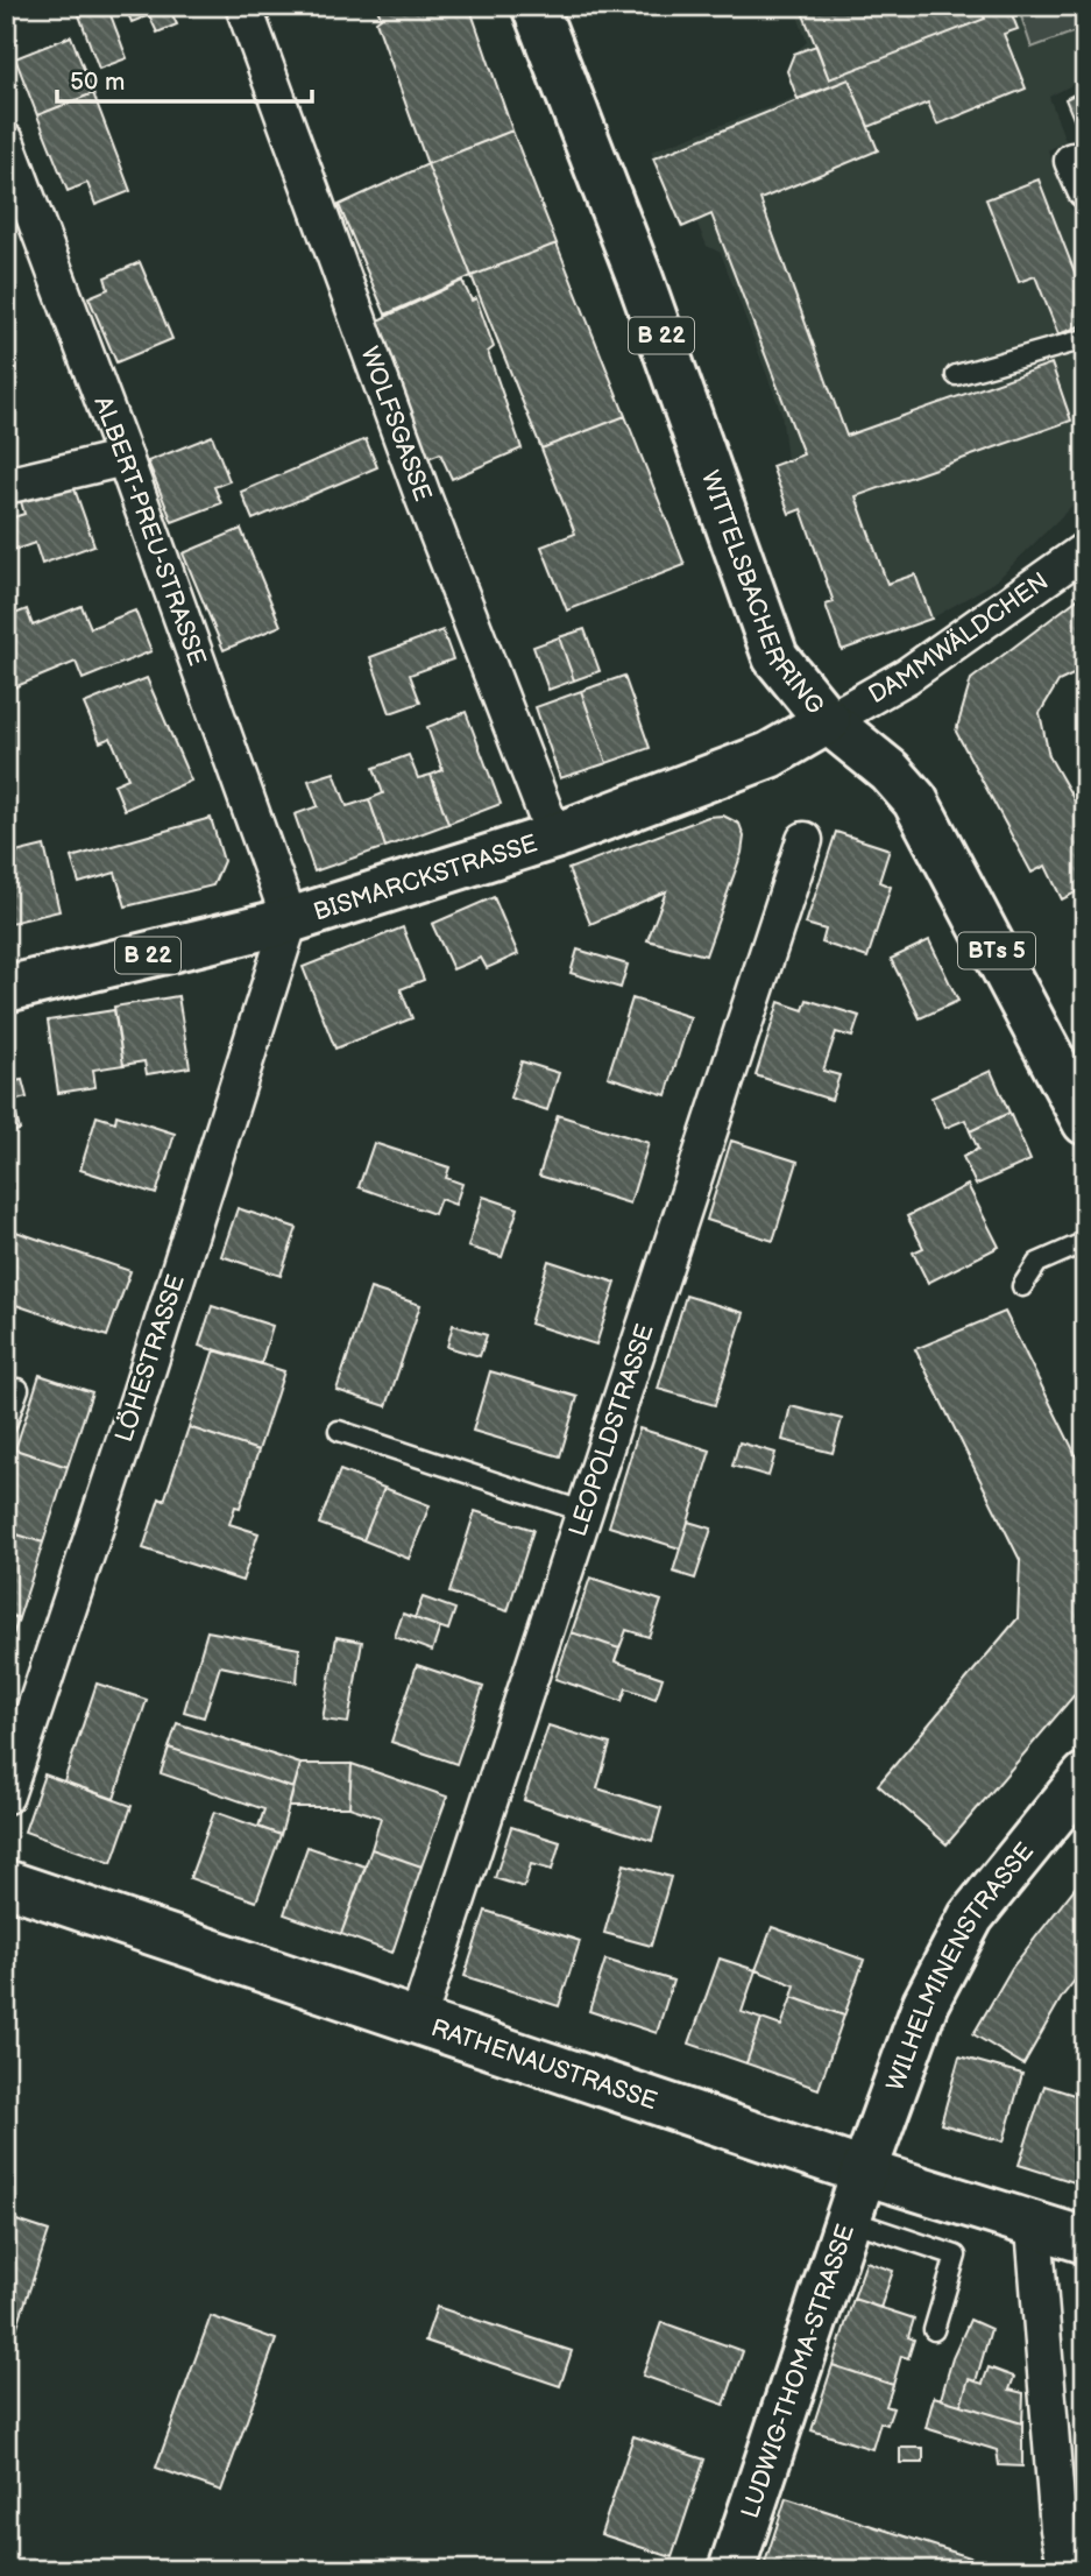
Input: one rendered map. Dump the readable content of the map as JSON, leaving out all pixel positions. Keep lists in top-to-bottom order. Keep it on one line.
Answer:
{"streets":{"main road":["B 22","WITTELSBACHERRING","BISMARCKSTRASSE","BTs 5","WILHELMINENSTRASSE","RATHENAUSTRASSE","LUDWIG-THOMA-STRASSE"],"street":["WOLFSGASSE","ALBERT-PREU-STRASSE","DAMMWÄLDCHEN","LÖHESTRASSE","LEOPOLDSTRASSE"]},"crossings":[["WOLFSGASSE","BISMARCKSTRASSE"],["ALBERT-PREU-STRASSE","BISMARCKSTRASSE"],["ALBERT-PREU-STRASSE","LÖHESTRASSE"],["WITTELSBACHERRING","DAMMWÄLDCHEN"],["WITTELSBACHERRING","BISMARCKSTRASSE"],["DAMMWÄLDCHEN","BISMARCKSTRASSE"],["BISMARCKSTRASSE","LÖHESTRASSE"],["LEOPOLDSTRASSE","RATHENAUSTRASSE"],["WILHELMINENSTRASSE","RATHENAUSTRASSE"],["WILHELMINENSTRASSE","LUDWIG-THOMA-STRASSE"],["RATHENAUSTRASSE","LUDWIG-THOMA-STRASSE"]],"scale_bar":"50 m"}
